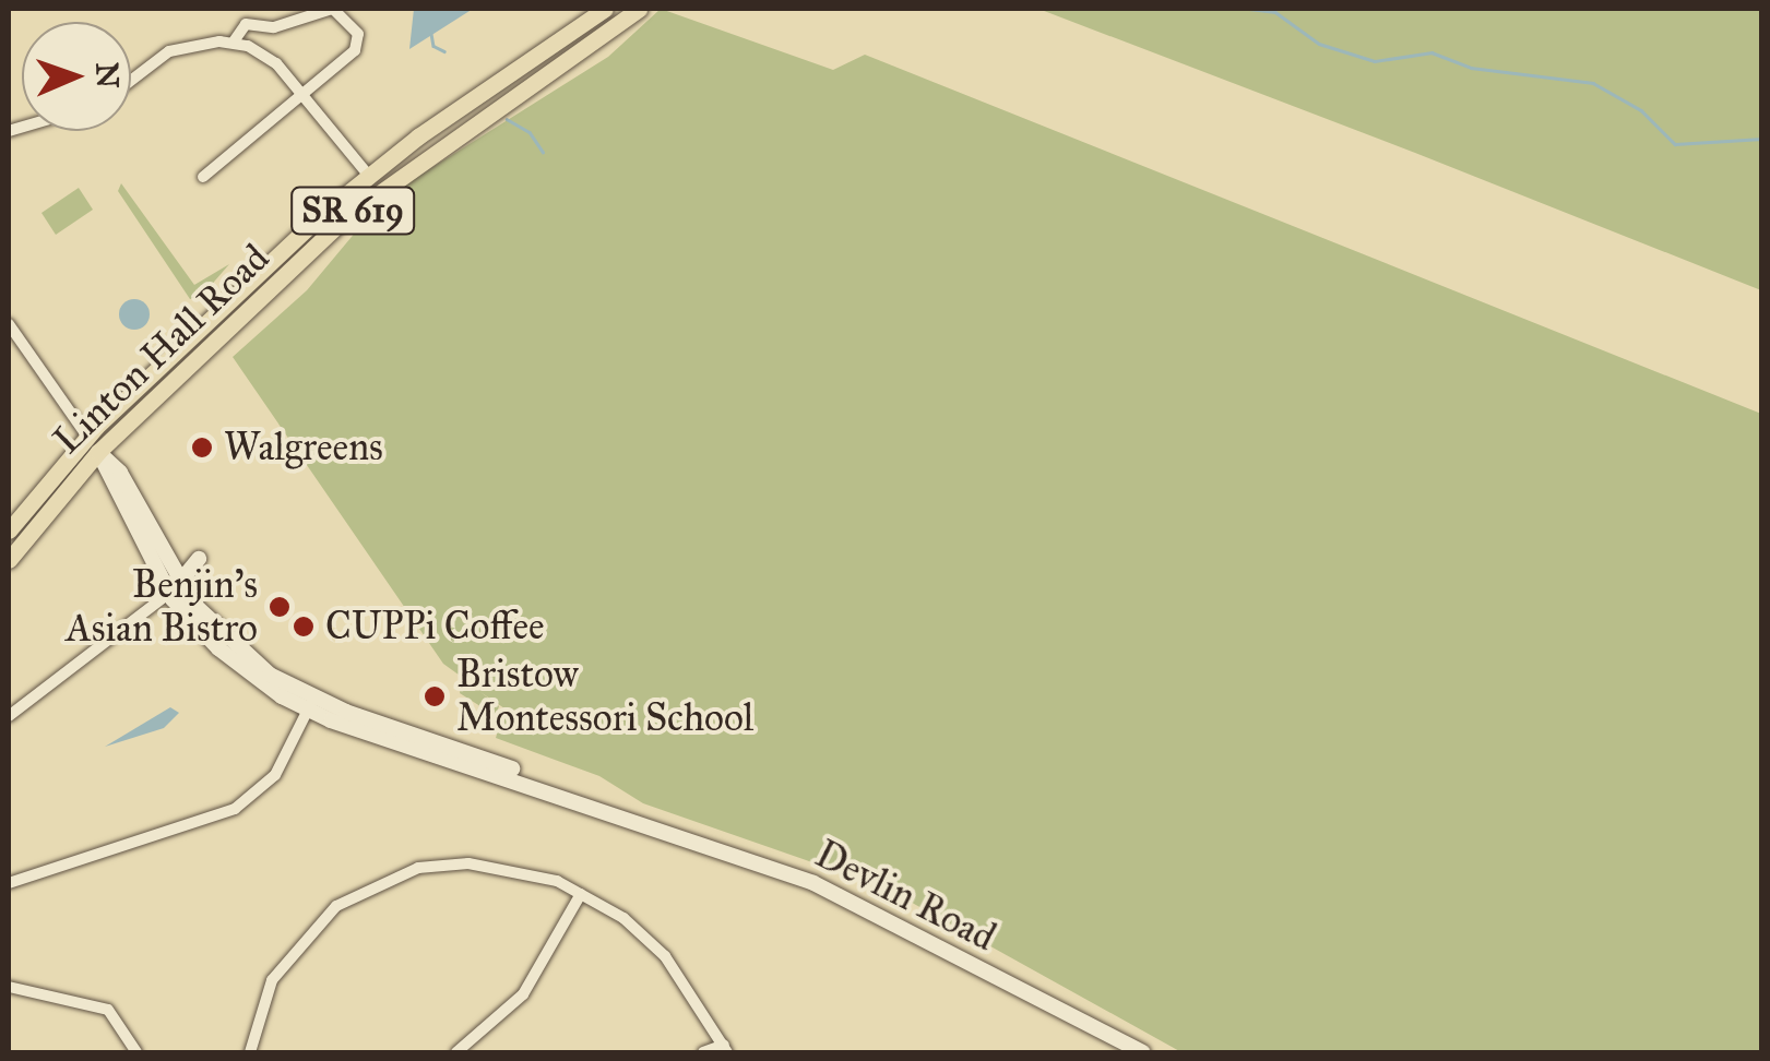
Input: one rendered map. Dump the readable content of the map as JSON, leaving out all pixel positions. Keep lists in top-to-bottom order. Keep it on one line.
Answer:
{"streets":{"main road":["SR 619","Linton Hall Road","Devlin Road"]},"crossings":[["Linton Hall Road","Devlin Road"]],"places":["Walgreens","Benjin's Asian Bistro","CUPPi Coffee","Bristow Montessori School"],"north":"right"}
